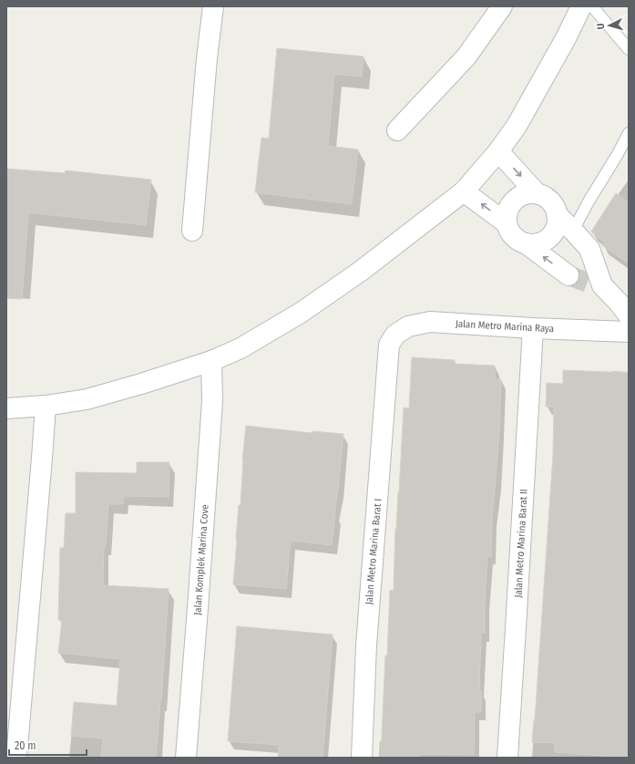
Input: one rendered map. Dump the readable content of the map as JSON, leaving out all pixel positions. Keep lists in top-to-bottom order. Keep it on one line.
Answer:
{"streets":{"street":["Jalan Metro Marina Raya","Jalan Metro Marina Barat II","Jalan Metro Marina Barat I","Jalan Komplek Marina Cove"]},"crossings":[["Jalan Metro Marina Raya","Jalan Metro Marina Barat II"],["Jalan Metro Marina Raya","Jalan Metro Marina Barat I"]],"scale_bar":"20 m","north":"left"}
